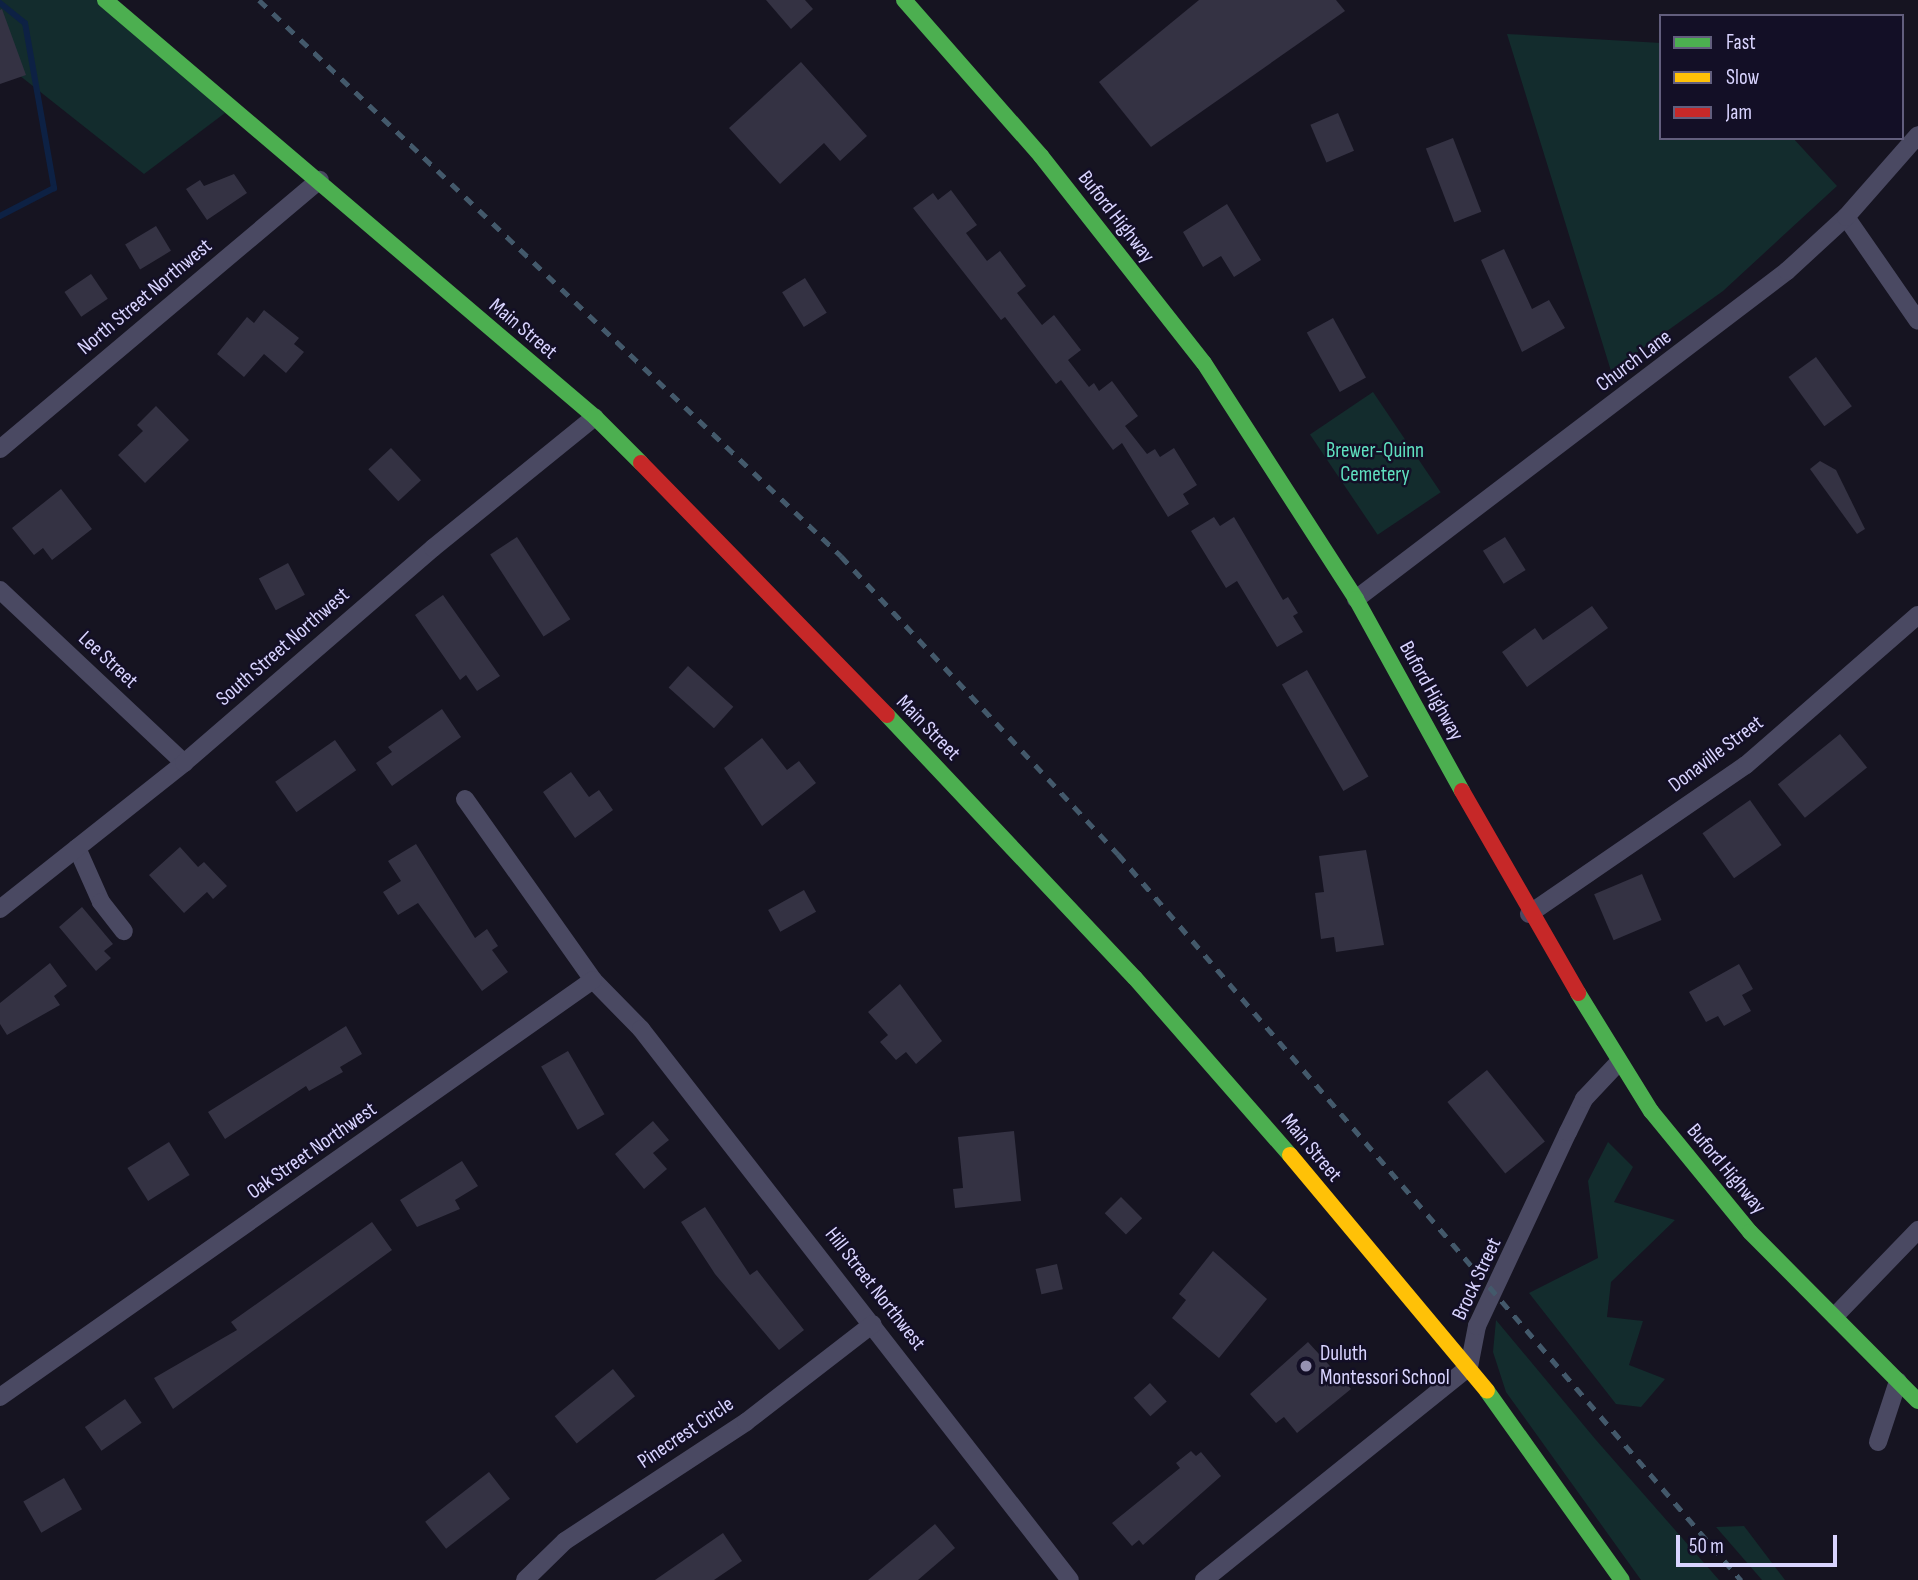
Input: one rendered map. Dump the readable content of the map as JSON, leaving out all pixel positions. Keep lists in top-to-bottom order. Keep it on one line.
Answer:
{"streets":{"street":["Buford Highway","North Street Northwest","Main Street","Church Lane","South Street Northwest","Lee Street","Donaville Street","Oak Street Northwest","Brock Street","Hill Street Northwest","Pinecrest Circle"]},"crossings":[["Buford Highway","Church Lane"],["Buford Highway","Donaville Street"],["Buford Highway","Brock Street"],["North Street Northwest","Main Street"],["Main Street","South Street Northwest"],["Main Street","Brock Street"],["South Street Northwest","Lee Street"],["Oak Street Northwest","Hill Street Northwest"],["Hill Street Northwest","Pinecrest Circle"]],"parks":["Brewer-Quinn Cemetery"],"places":["Duluth Montessori School"],"legend":["Fast","Slow","Jam"],"scale_bar":"50 m"}
